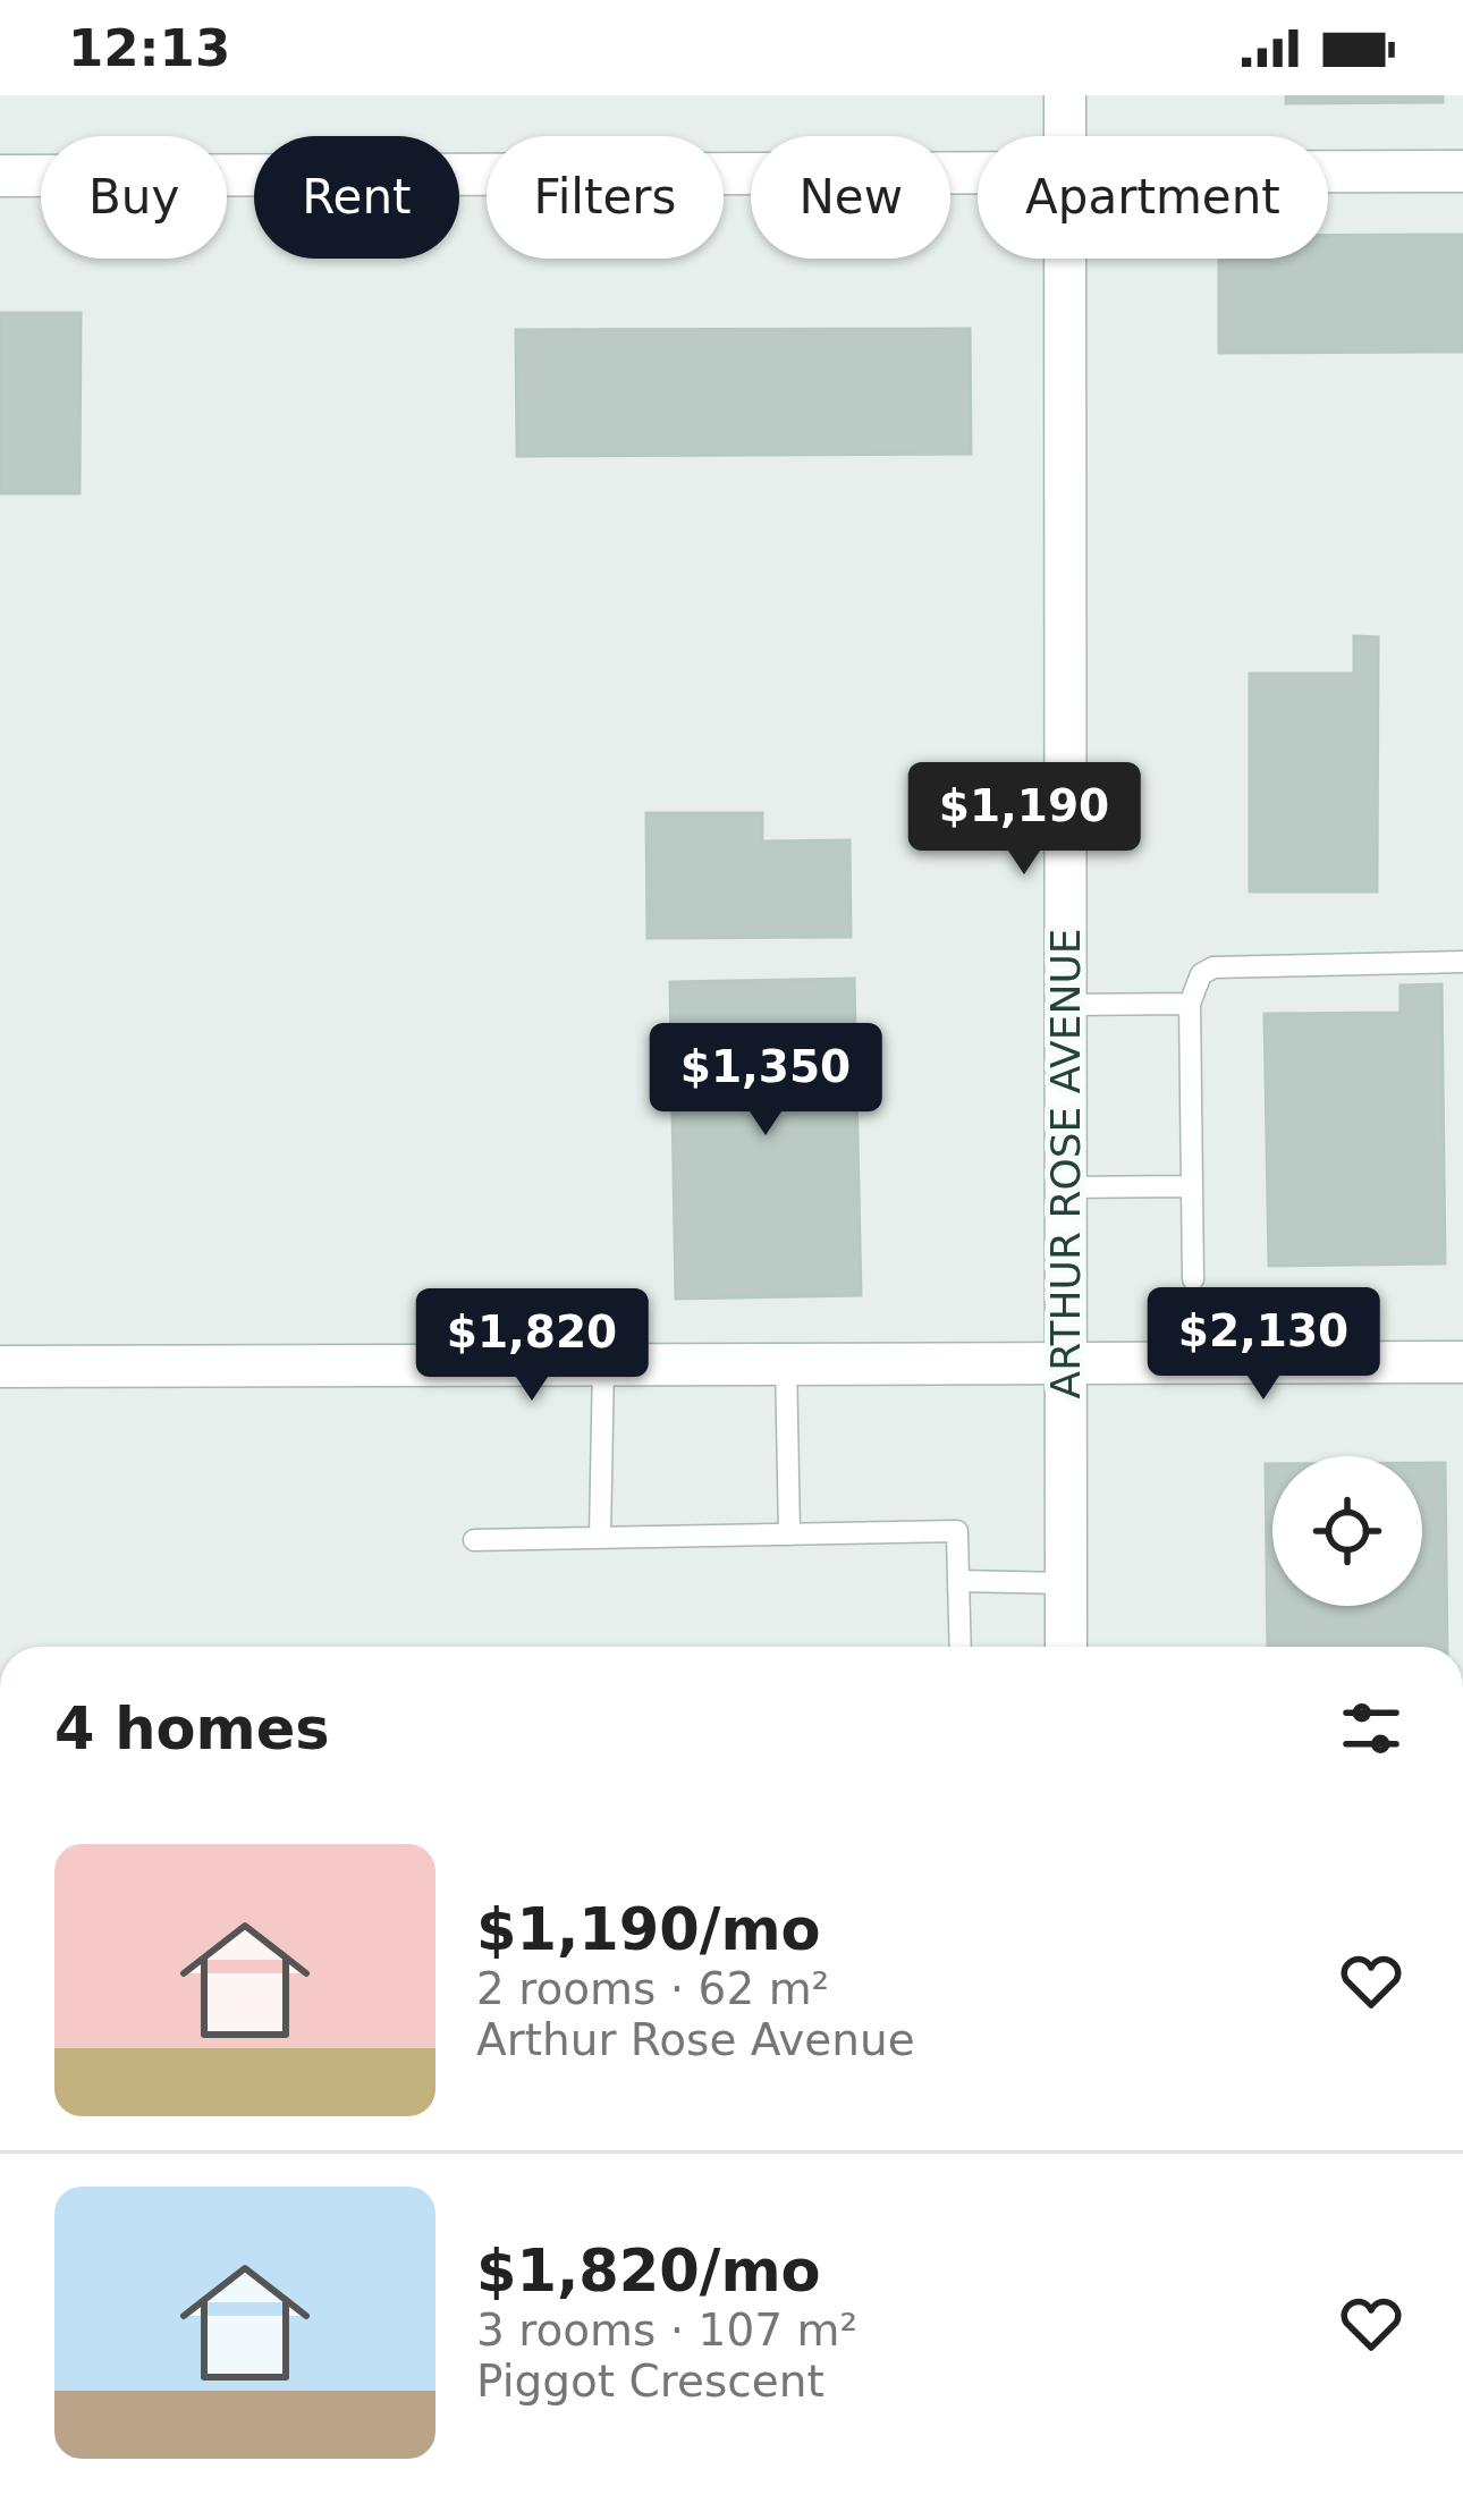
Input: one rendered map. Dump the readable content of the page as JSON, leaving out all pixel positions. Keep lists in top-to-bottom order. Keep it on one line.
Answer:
{"streets":{"street":["ARTHUR ROSE AVENUE"]},"page":{"status":"12:13","chip":["Buy","Rent","Filters","New","Apartment"],"price":["$1,190","$1,350","$2,130","$1,820"],"heading":"4 homes","list":[{"name":"$1,190/mo","note":"2 rooms · 62 m² · Arthur Rose Avenue"},{"name":"$1,820/mo","note":"3 rooms · 107 m² · Piggot Crescent"}]}}
